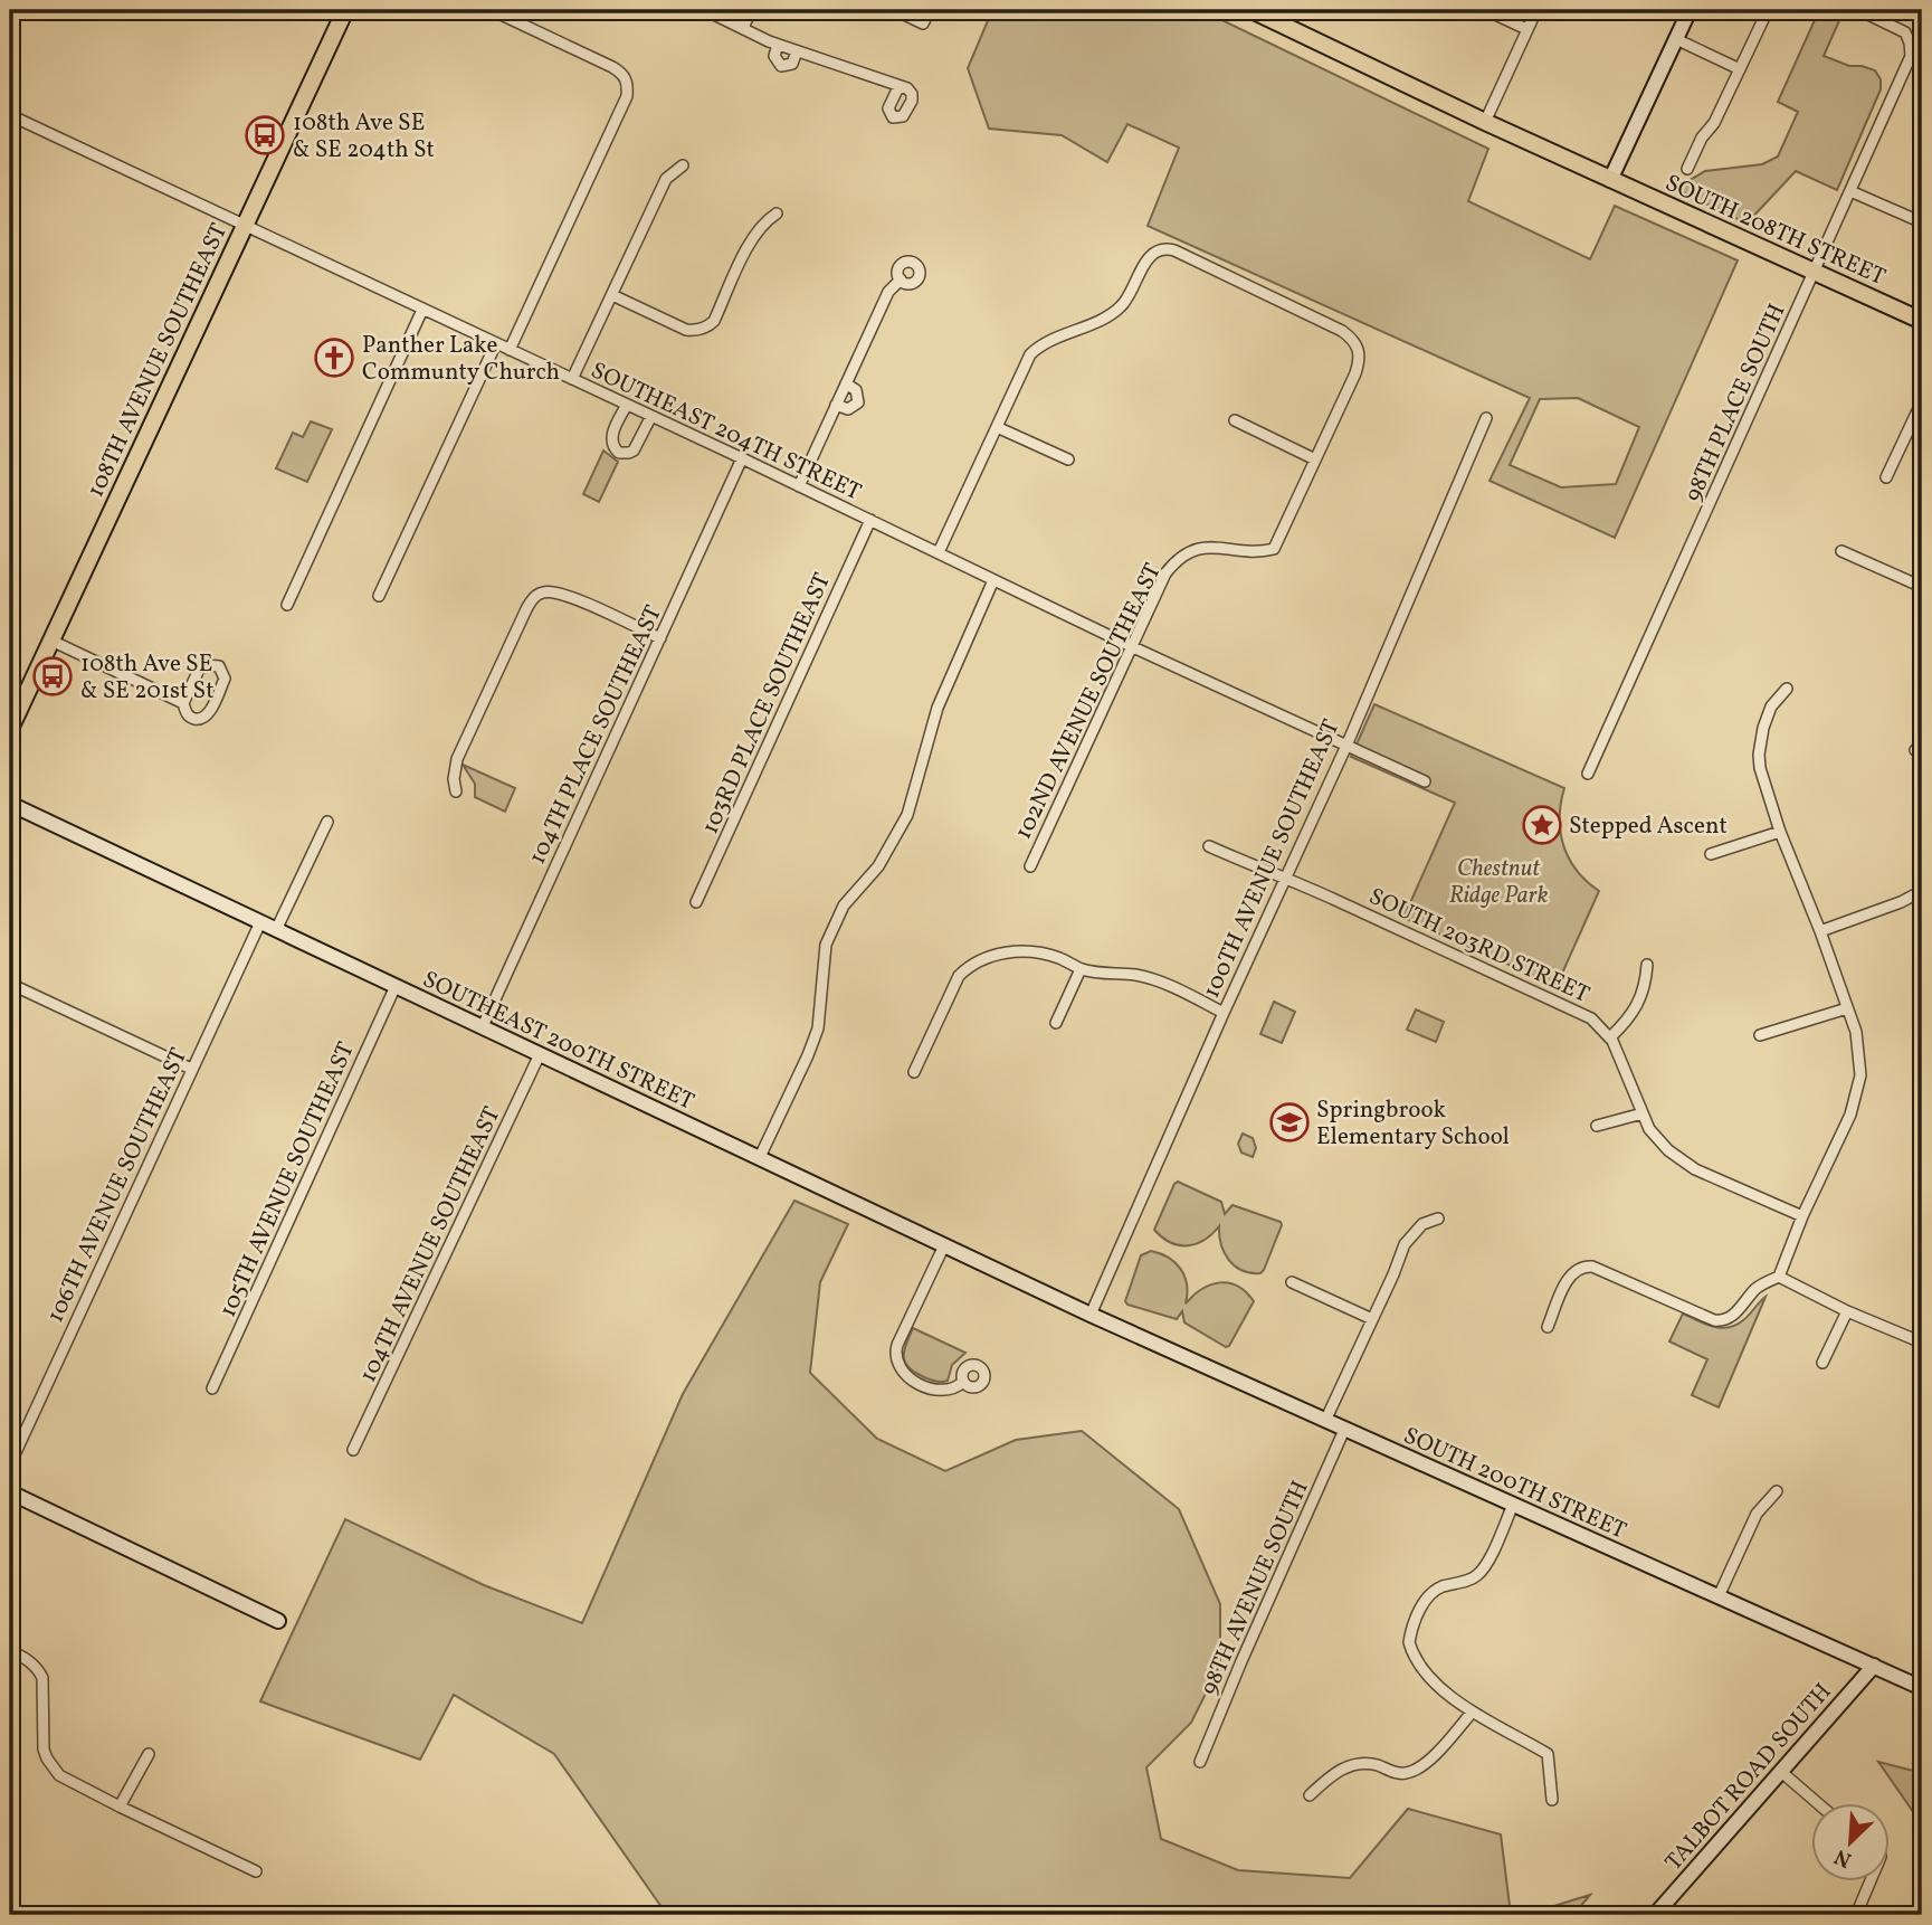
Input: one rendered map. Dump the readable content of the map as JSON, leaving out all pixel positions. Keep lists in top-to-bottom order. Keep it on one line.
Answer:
{"streets":{"main road":["SOUTH 208TH STREET","108TH AVENUE SOUTHEAST"],"street":["98TH PLACE SOUTH","SOUTHEAST 204TH STREET","102ND AVENUE SOUTHEAST","103RD PLACE SOUTHEAST","104TH PLACE SOUTHEAST","100TH AVENUE SOUTHEAST","SOUTH 203RD STREET","SOUTHEAST 200TH STREET","105TH AVENUE SOUTHEAST","106TH AVENUE SOUTHEAST","104TH AVENUE SOUTHEAST","SOUTH 200TH STREET","98TH AVENUE SOUTH","TALBOT ROAD SOUTH"]},"crossings":[["SOUTH 208TH STREET","98TH PLACE SOUTH"],["108TH AVENUE SOUTHEAST","SOUTHEAST 204TH STREET"],["SOUTHEAST 204TH STREET","102ND AVENUE SOUTHEAST"],["SOUTHEAST 204TH STREET","103RD PLACE SOUTHEAST"],["SOUTHEAST 204TH STREET","104TH PLACE SOUTHEAST"],["SOUTHEAST 204TH STREET","100TH AVENUE SOUTHEAST"],["104TH PLACE SOUTHEAST","SOUTHEAST 200TH STREET"],["100TH AVENUE SOUTHEAST","SOUTH 203RD STREET"],["100TH AVENUE SOUTHEAST","SOUTHEAST 200TH STREET"],["100TH AVENUE SOUTHEAST","SOUTH 200TH STREET"],["SOUTHEAST 200TH STREET","105TH AVENUE SOUTHEAST"],["SOUTHEAST 200TH STREET","106TH AVENUE SOUTHEAST"],["SOUTHEAST 200TH STREET","104TH AVENUE SOUTHEAST"],["SOUTHEAST 200TH STREET","SOUTH 200TH STREET"],["SOUTH 200TH STREET","98TH AVENUE SOUTH"],["SOUTH 200TH STREET","TALBOT ROAD SOUTH"]],"parks":["Chestnut Ridge Park"],"places":{"bus stop":["108th Ave SE & SE 204th St","108th Ave SE & SE 201st St"],"church":["Panther Lake Communty Church"],"place":["Stepped Ascent"],"school or university":["Springbrook Elementary School"]},"north":"bottom left"}
